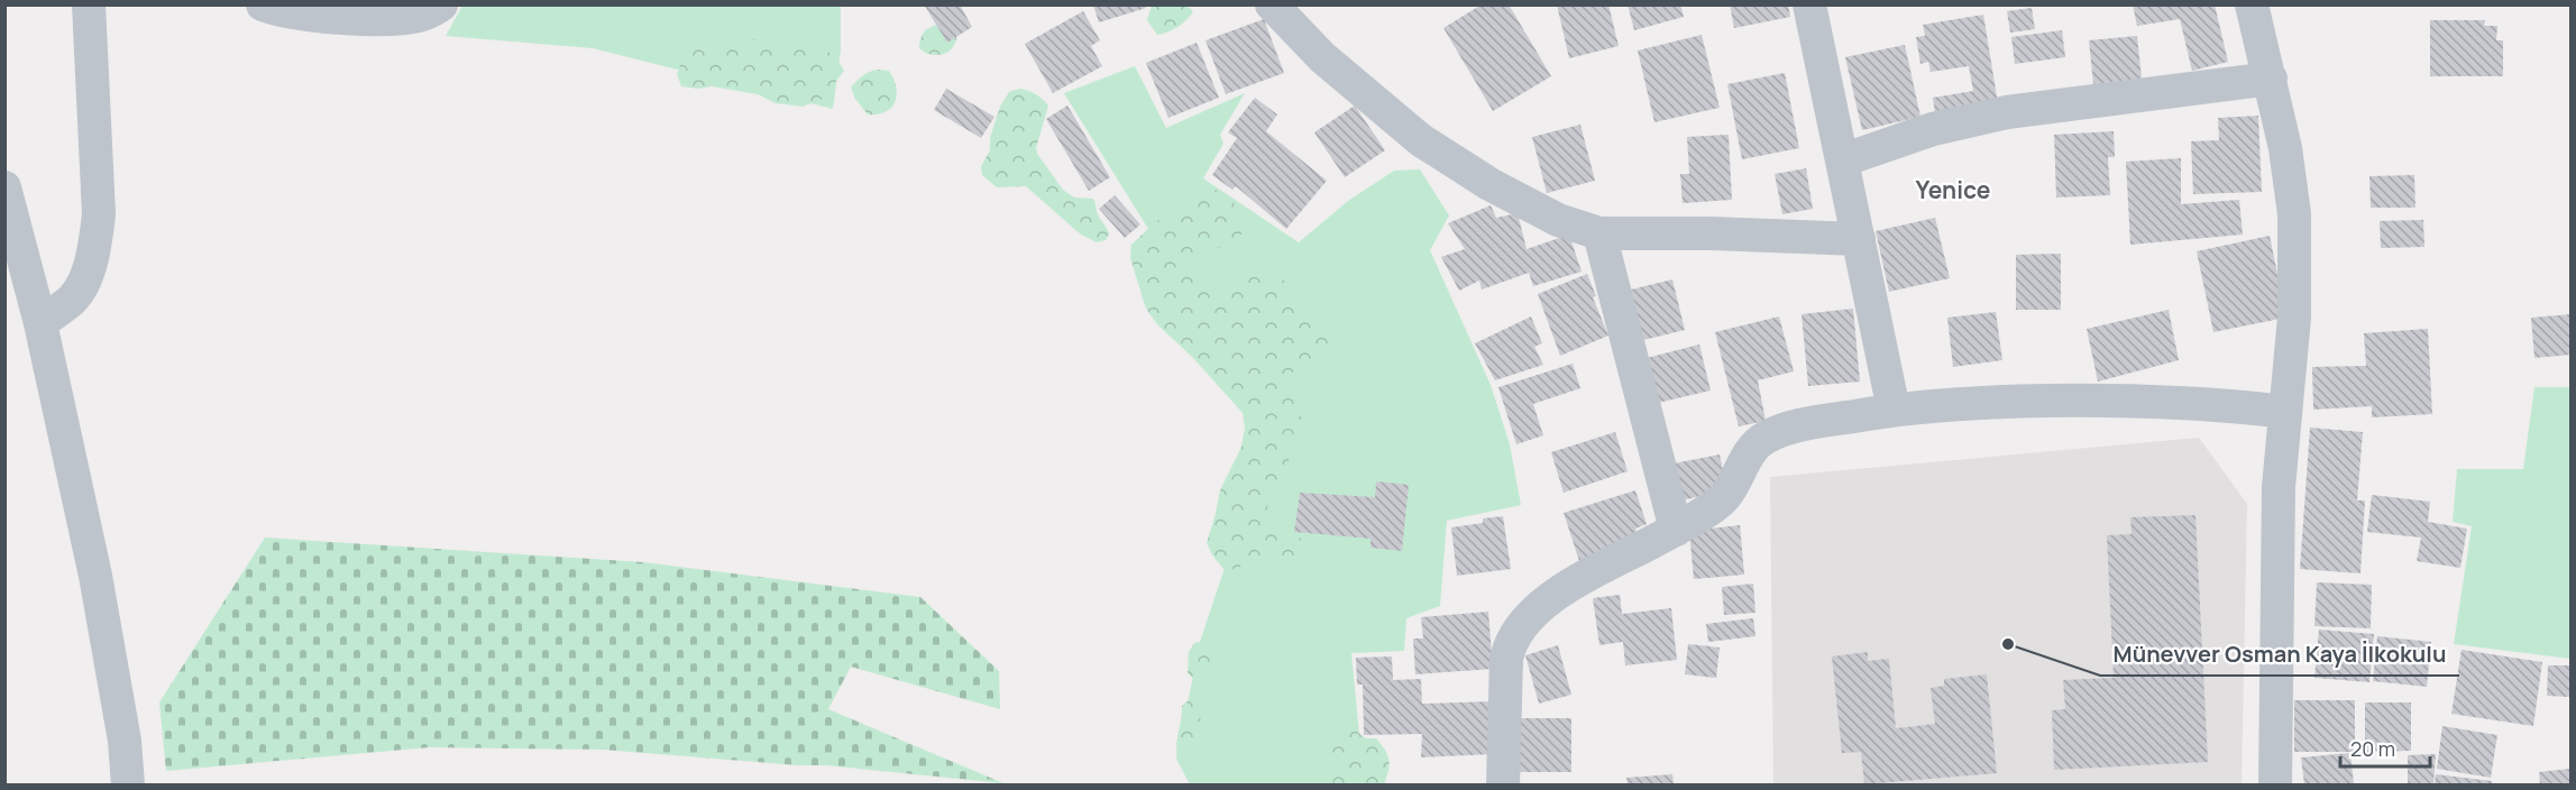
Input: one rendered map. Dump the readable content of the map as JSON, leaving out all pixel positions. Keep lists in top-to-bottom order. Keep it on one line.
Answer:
{"districts":["Yenice"],"places":["Münevver Osman Kaya İlkokulu"],"scale_bar":"20 m"}
